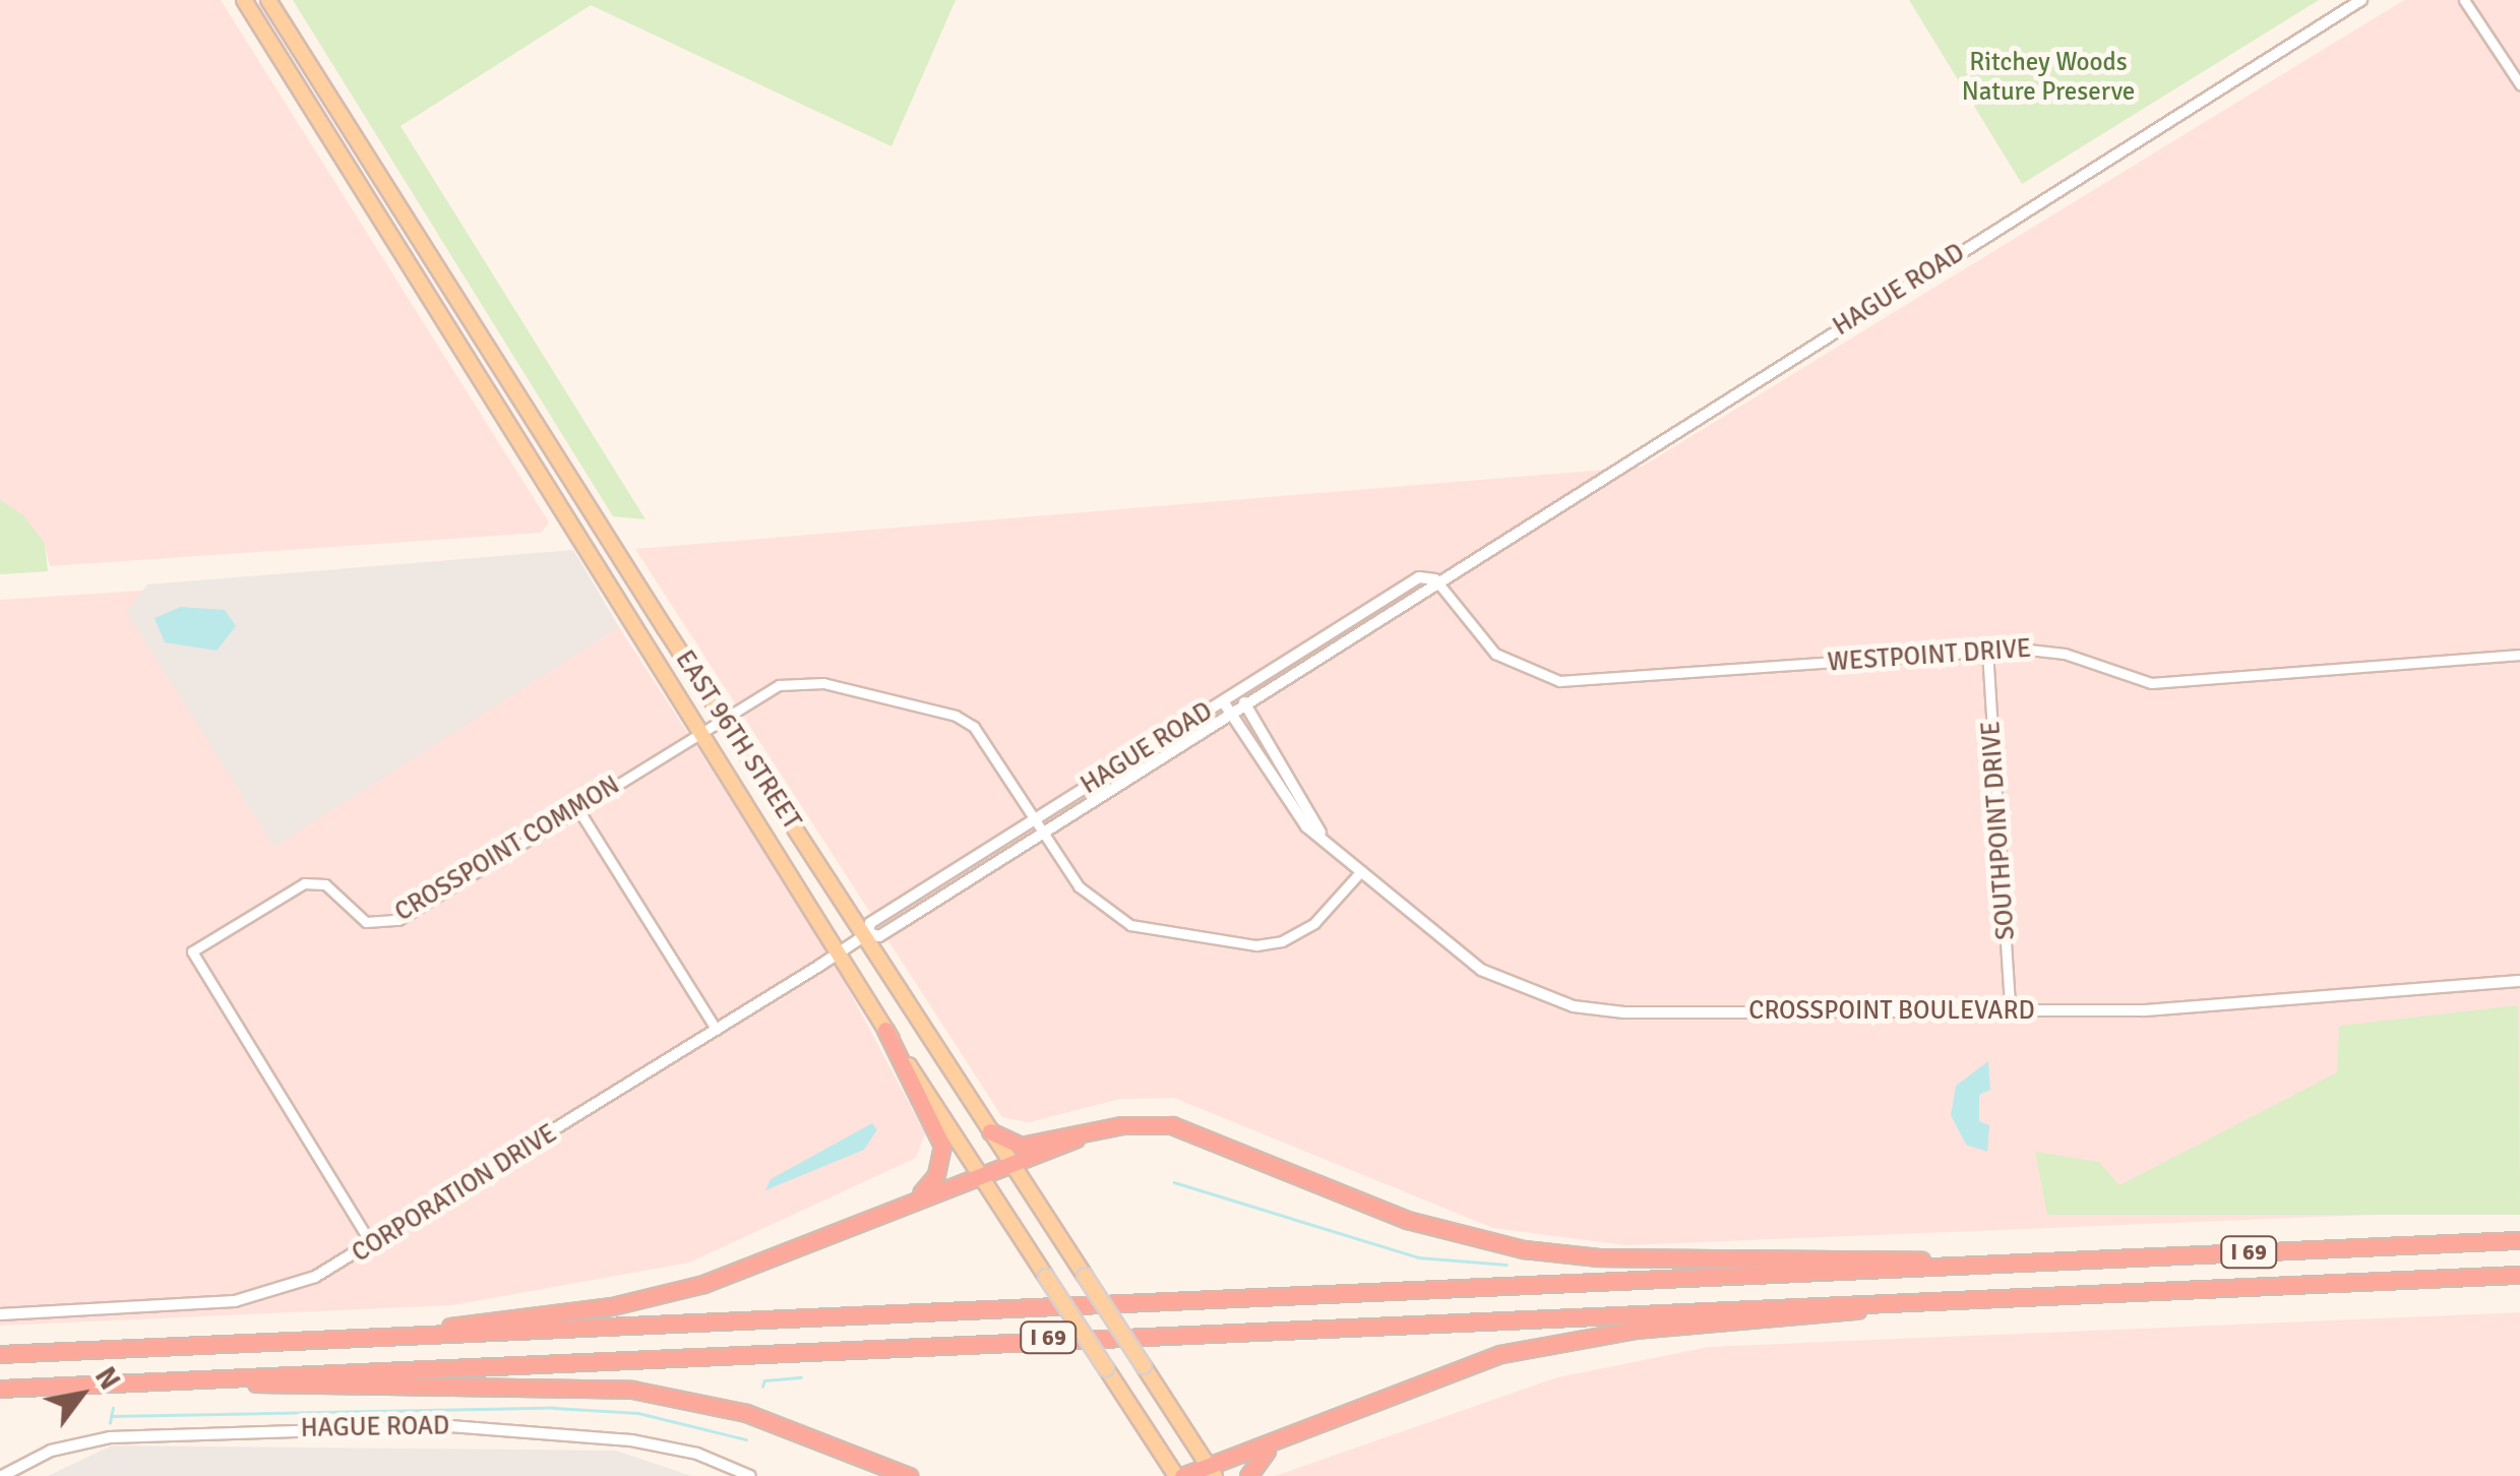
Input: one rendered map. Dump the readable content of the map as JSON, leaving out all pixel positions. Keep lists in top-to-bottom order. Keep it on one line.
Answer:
{"streets":{"highway":["I 69"],"main road":["EAST 96TH STREET"],"street":["HAGUE ROAD","WESTPOINT DRIVE","SOUTHPOINT DRIVE","CROSSPOINT COMMON","CROSSPOINT BOULEVARD","CORPORATION DRIVE"]},"crossings":[["HAGUE ROAD","WESTPOINT DRIVE"],["HAGUE ROAD","EAST 96TH STREET"],["HAGUE ROAD","CROSSPOINT COMMON"],["HAGUE ROAD","CROSSPOINT BOULEVARD"],["HAGUE ROAD","CORPORATION DRIVE"],["WESTPOINT DRIVE","SOUTHPOINT DRIVE"],["EAST 96TH STREET","CROSSPOINT COMMON"],["EAST 96TH STREET","CORPORATION DRIVE"],["SOUTHPOINT DRIVE","CROSSPOINT BOULEVARD"],["CROSSPOINT COMMON","CROSSPOINT BOULEVARD"],["CROSSPOINT COMMON","CORPORATION DRIVE"]],"parks":["Ritchey Woods Nature Preserve"],"north":"top right"}
